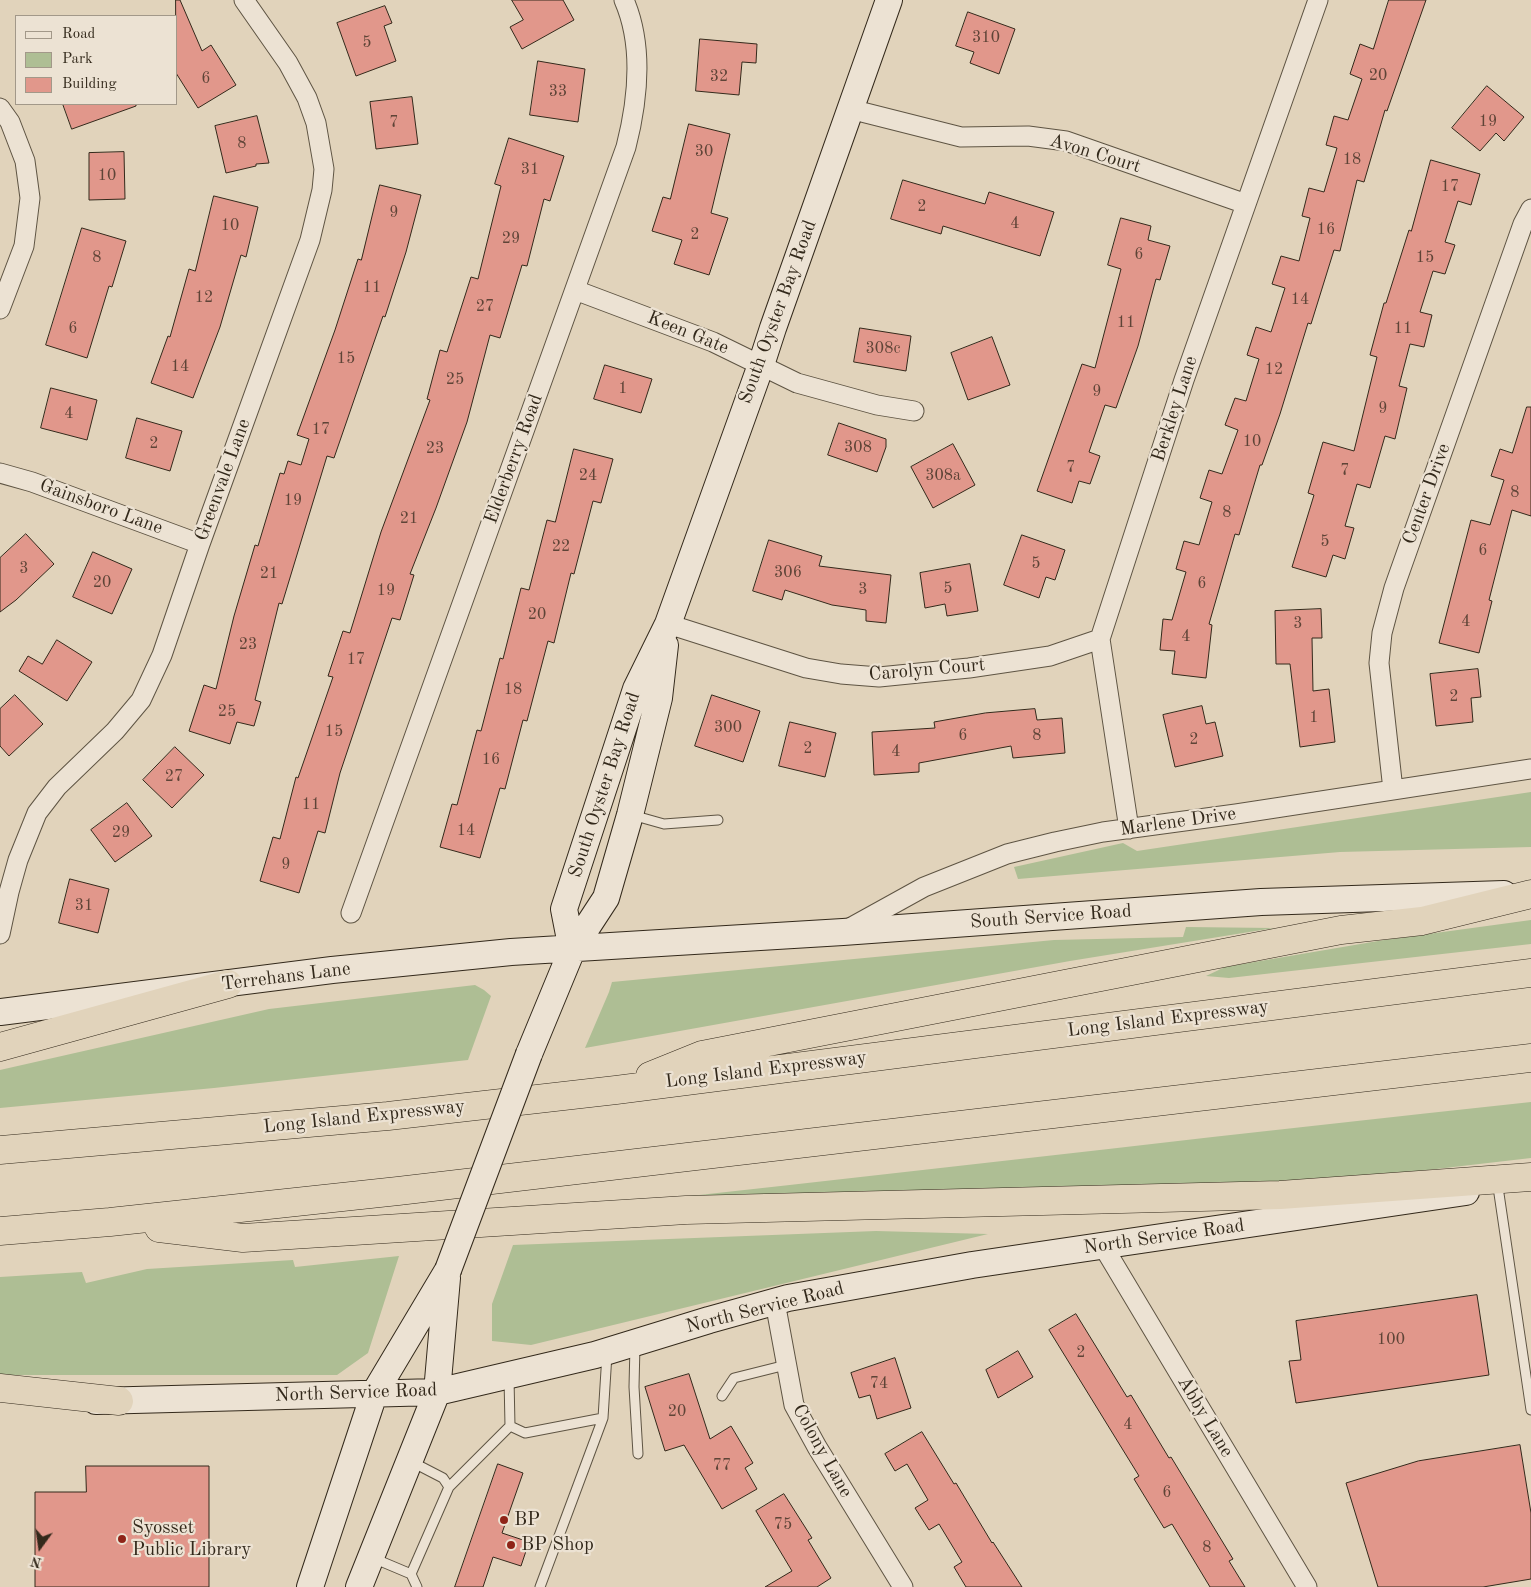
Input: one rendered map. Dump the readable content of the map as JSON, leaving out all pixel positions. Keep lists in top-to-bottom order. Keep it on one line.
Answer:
{"streets":{"highway":["Long Island Expressway"],"main road":["South Oyster Bay Road","South Service Road","Terrehans Lane","North Service Road"],"street":["Avon Court","Keen Gate","Berkley Lane","Elderberry Road","Greenvale Lane","Center Drive","Gainsboro Lane","Carolyn Court","Marlene Drive","Abby Lane","Colony Lane"]},"crossings":[["Avon Court","South Oyster Bay Road"],["Avon Court","Berkley Lane"],["South Oyster Bay Road","Keen Gate"],["South Oyster Bay Road","Carolyn Court"],["South Oyster Bay Road","South Service Road"],["South Oyster Bay Road","Terrehans Lane"],["South Oyster Bay Road","North Service Road"],["Keen Gate","Elderberry Road"],["Berkley Lane","Carolyn Court"],["Berkley Lane","Marlene Drive"],["Greenvale Lane","Gainsboro Lane"],["Center Drive","Marlene Drive"],["Marlene Drive","South Service Road"],["South Service Road","Terrehans Lane"],["North Service Road","Abby Lane"],["North Service Road","Colony Lane"]],"places":["BP","Syosset Public Library","BP Shop"],"house_numbers":["310","5","20","32","6","33","19","7","8","30","18","31","10","17","2","9","4","10","16","2","29","6","8","15","11","12","14","27","11","6","11","308c","15","14","12","25","1","9","9","4","17","10","2","308","23","7","7","24","308a","8","19","8","21","5","22","6","5","3","306","21","20","6","5","3","19","20","4","3","4","23","17","18","2","25","1","300","15","6","8","2","2","4","16","27","11","14","29","9","31","100","2","74","20","4","77","6","75","8"],"legend":["Road","Park","Building"],"north":"bottom"}
